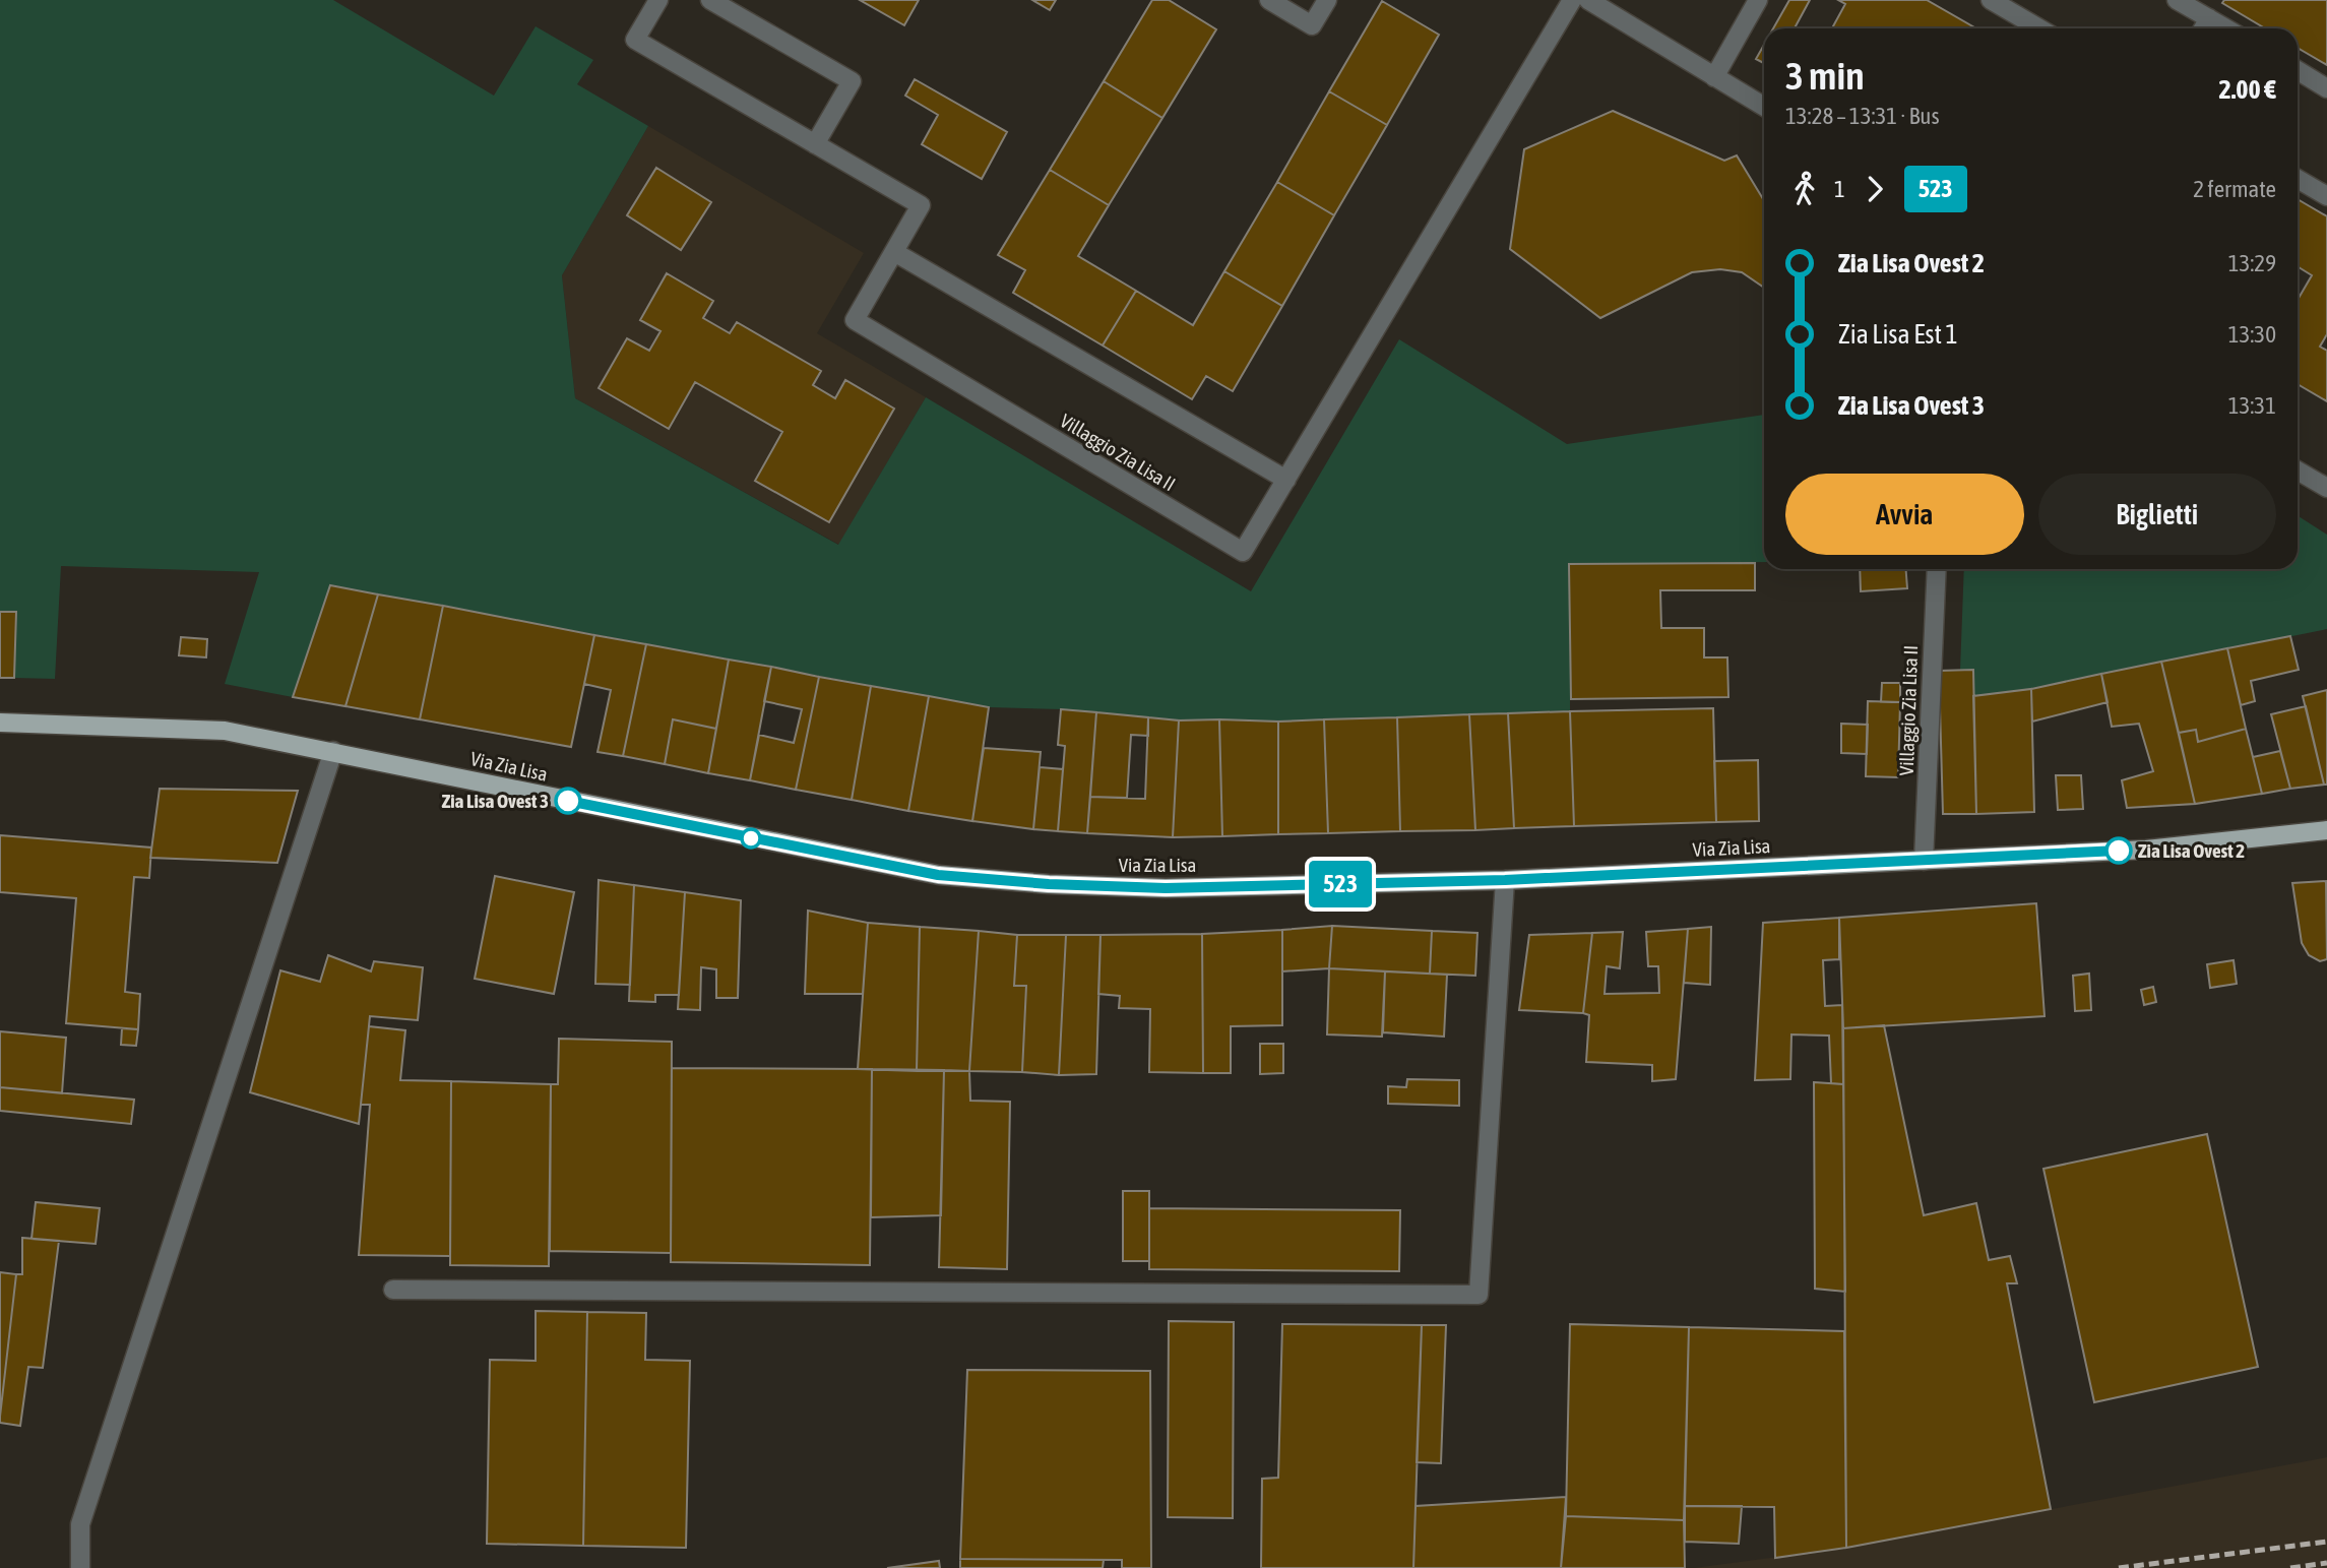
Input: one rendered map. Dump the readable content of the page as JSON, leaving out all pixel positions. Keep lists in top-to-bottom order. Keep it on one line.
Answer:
{"streets":{"main road":["Via Zia Lisa"],"street":["Villaggio Zia Lisa II"]},"crossings":[["Villaggio Zia Lisa II","Via Zia Lisa"]],"places":["Zia Lisa Ovest 3","Zia Lisa Ovest 2"],"lines":["bus line 523"],"page":{"on_map":"523","heading":["3 min","13:28 – 13:31 · Bus","2.00 €"],"legs":["1","523","2 fermate"],"list":[{"name":"Zia Lisa Ovest 2","value":"13:29"},{"name":"Zia Lisa Est 1","value":"13:30"},{"name":"Zia Lisa Ovest 3","value":"13:31"}],"buttons":["Avvia","Biglietti"]}}
